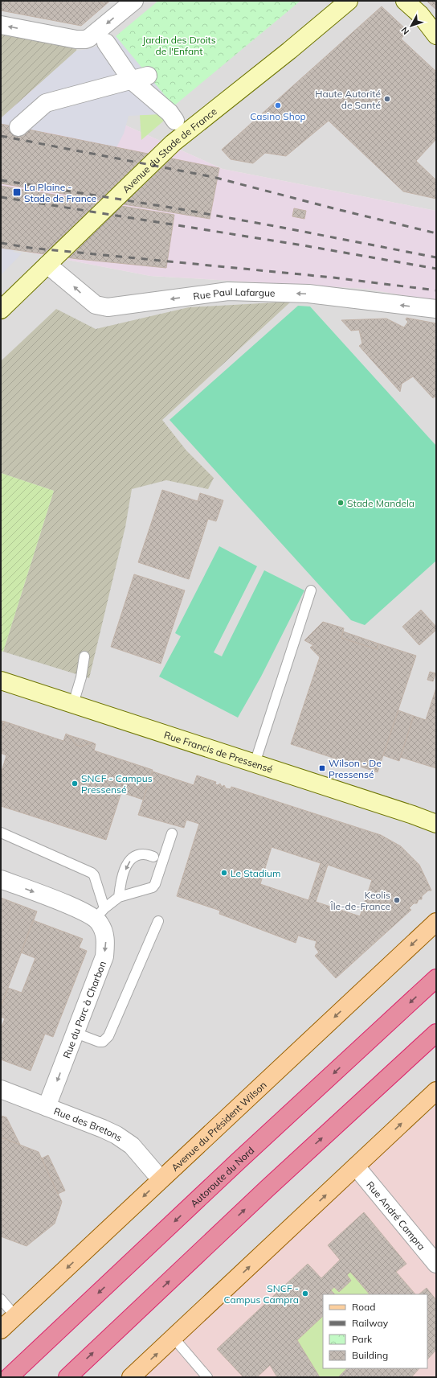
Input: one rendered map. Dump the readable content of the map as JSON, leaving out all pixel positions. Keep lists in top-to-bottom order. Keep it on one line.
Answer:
{"streets":{"highway":["Autoroute du Nord"],"main road":["Avenue du Président Wilson"],"street":["Avenue du Stade de France","Rue Paul Lafargue","Rue Francis de Pressensé","Rue du Parc à Charbon","Rue des Bretons","Rue André Campra"]},"crossings":[["Avenue du Stade de France","Rue Paul Lafargue"],["Rue du Parc à Charbon","Rue des Bretons"],["Rue des Bretons","Avenue du Président Wilson"]],"one_way":["Rue Paul Lafargue"],"parks":["Jardin des Droits de l'Enfant"],"places":{"other":["Haute Autorité de Santé","Casino Shop","Stade Mandela","SNCF - Campus Pressensé","Le Stadium","Keolis Île-de-France","SNCF - Campus Campra"],"transit":["La Plaine - Stade de France","Wilson - De Pressensé"]},"legend":["Road","Railway","Park","Building"],"north":"bottom left"}
